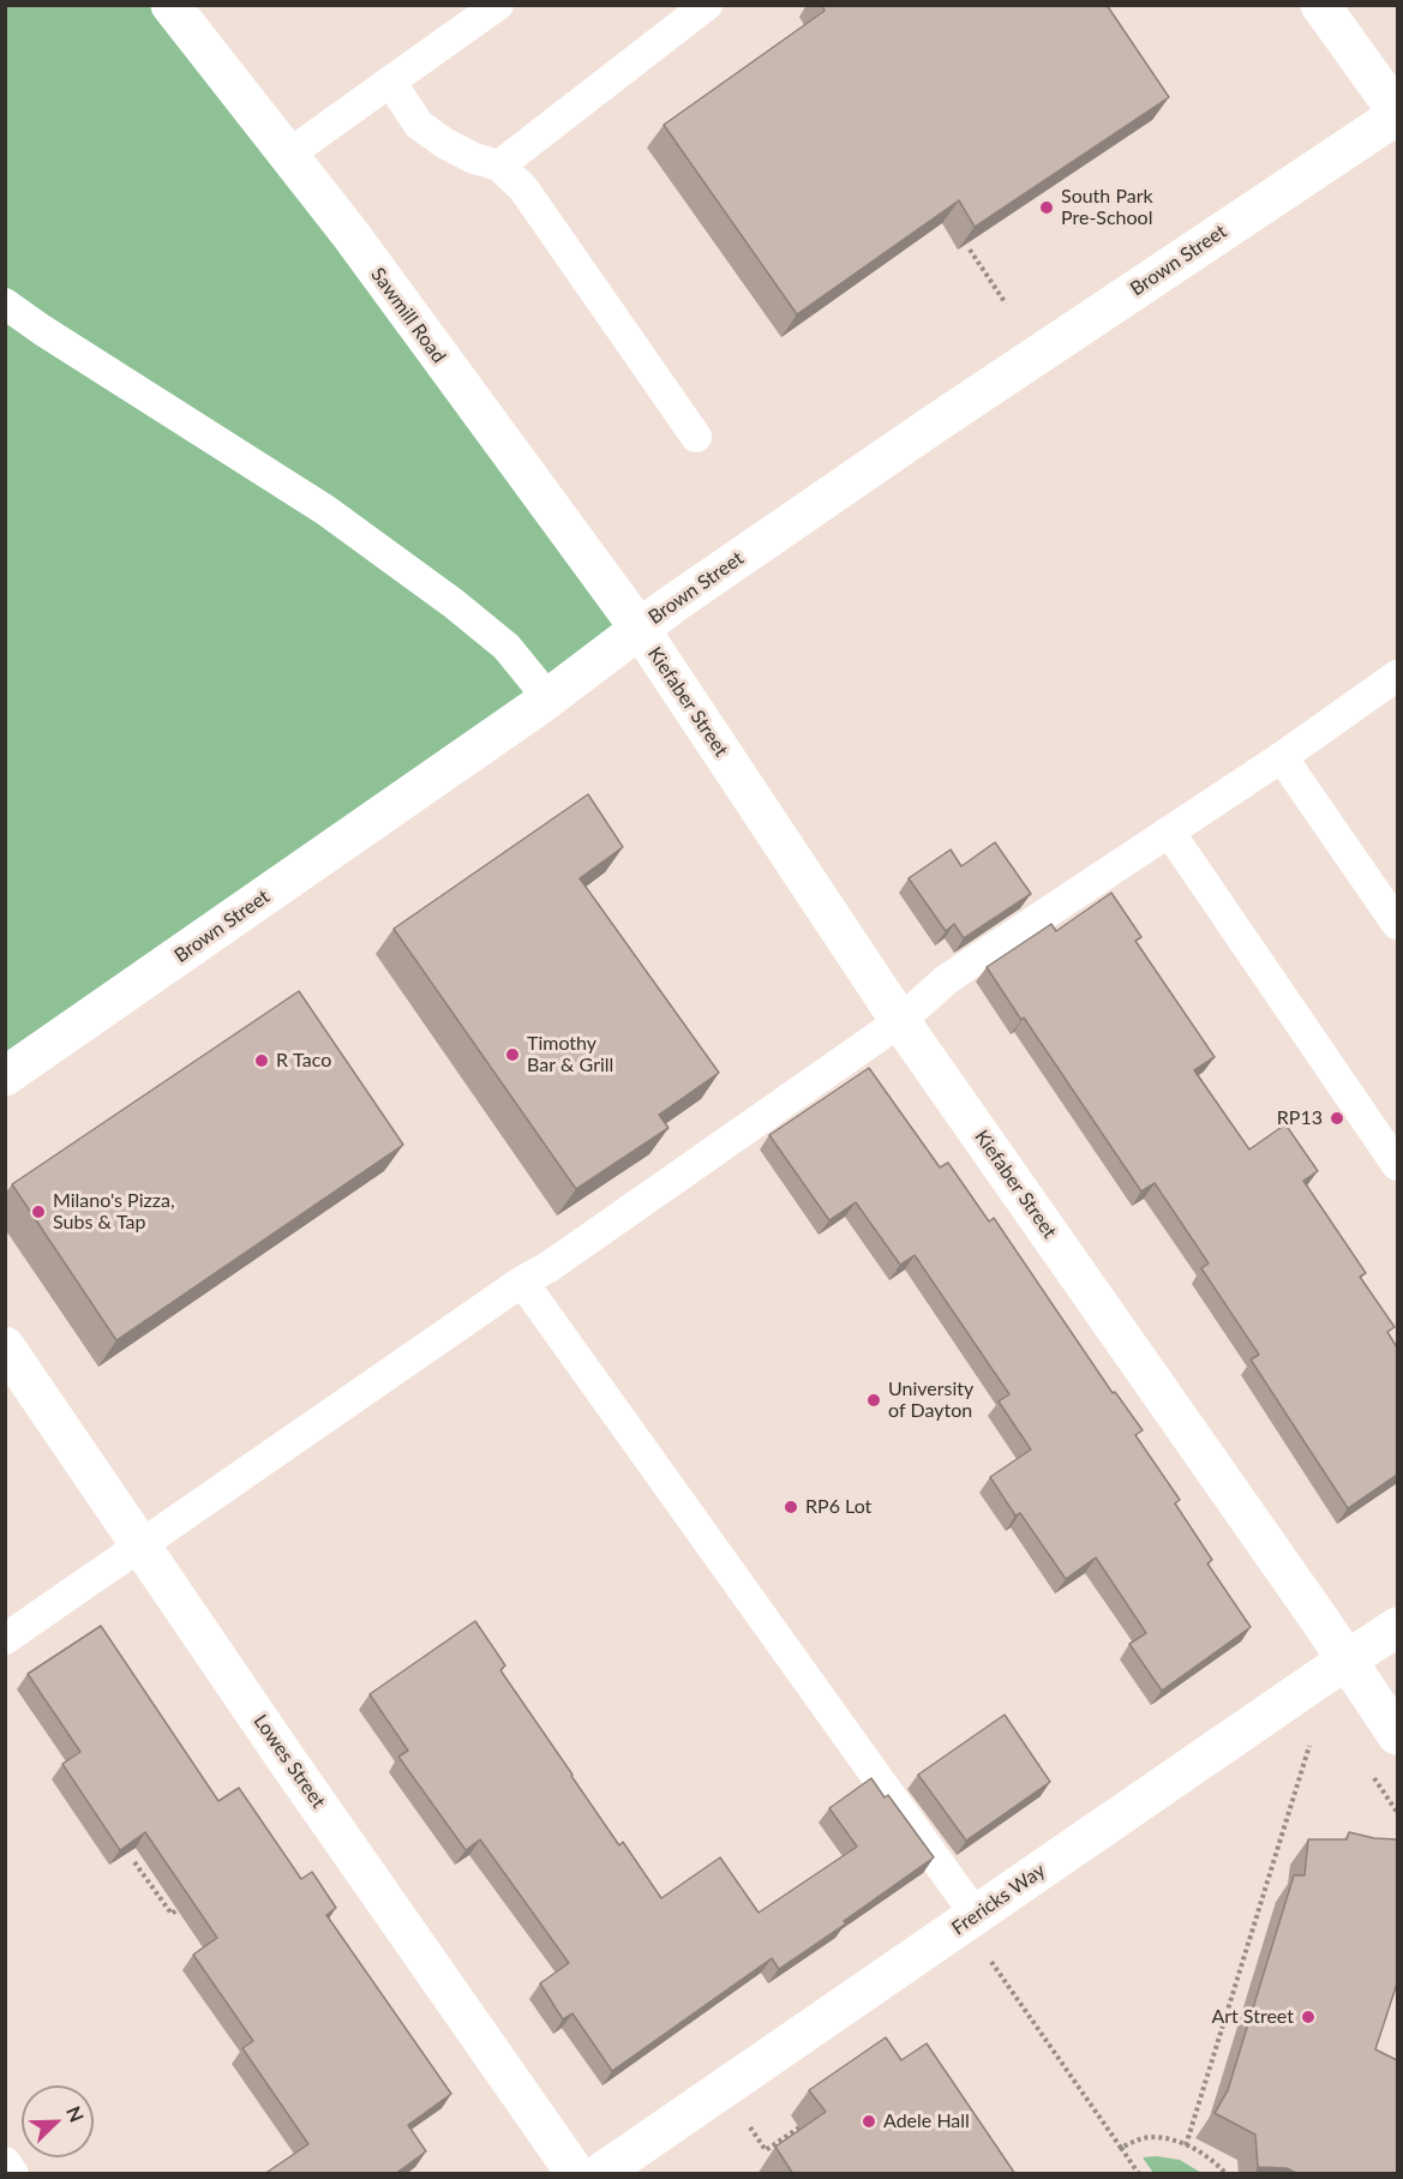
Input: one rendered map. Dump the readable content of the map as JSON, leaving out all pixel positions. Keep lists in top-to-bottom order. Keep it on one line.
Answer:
{"streets":{"street":["Brown Street","Sawmill Road","Kiefaber Street","Lowes Street","Frericks Way"]},"crossings":[["Brown Street","Sawmill Road"],["Brown Street","Kiefaber Street"],["Sawmill Road","Kiefaber Street"],["Kiefaber Street","Frericks Way"]],"places":["South Park Pre-School","Timothy Bar & Grill","R Taco","RP13","Milano's Pizza, Subs & Tap","University of Dayton","RP6 Lot","Art Street","Adele Hall"],"north":"top right"}
